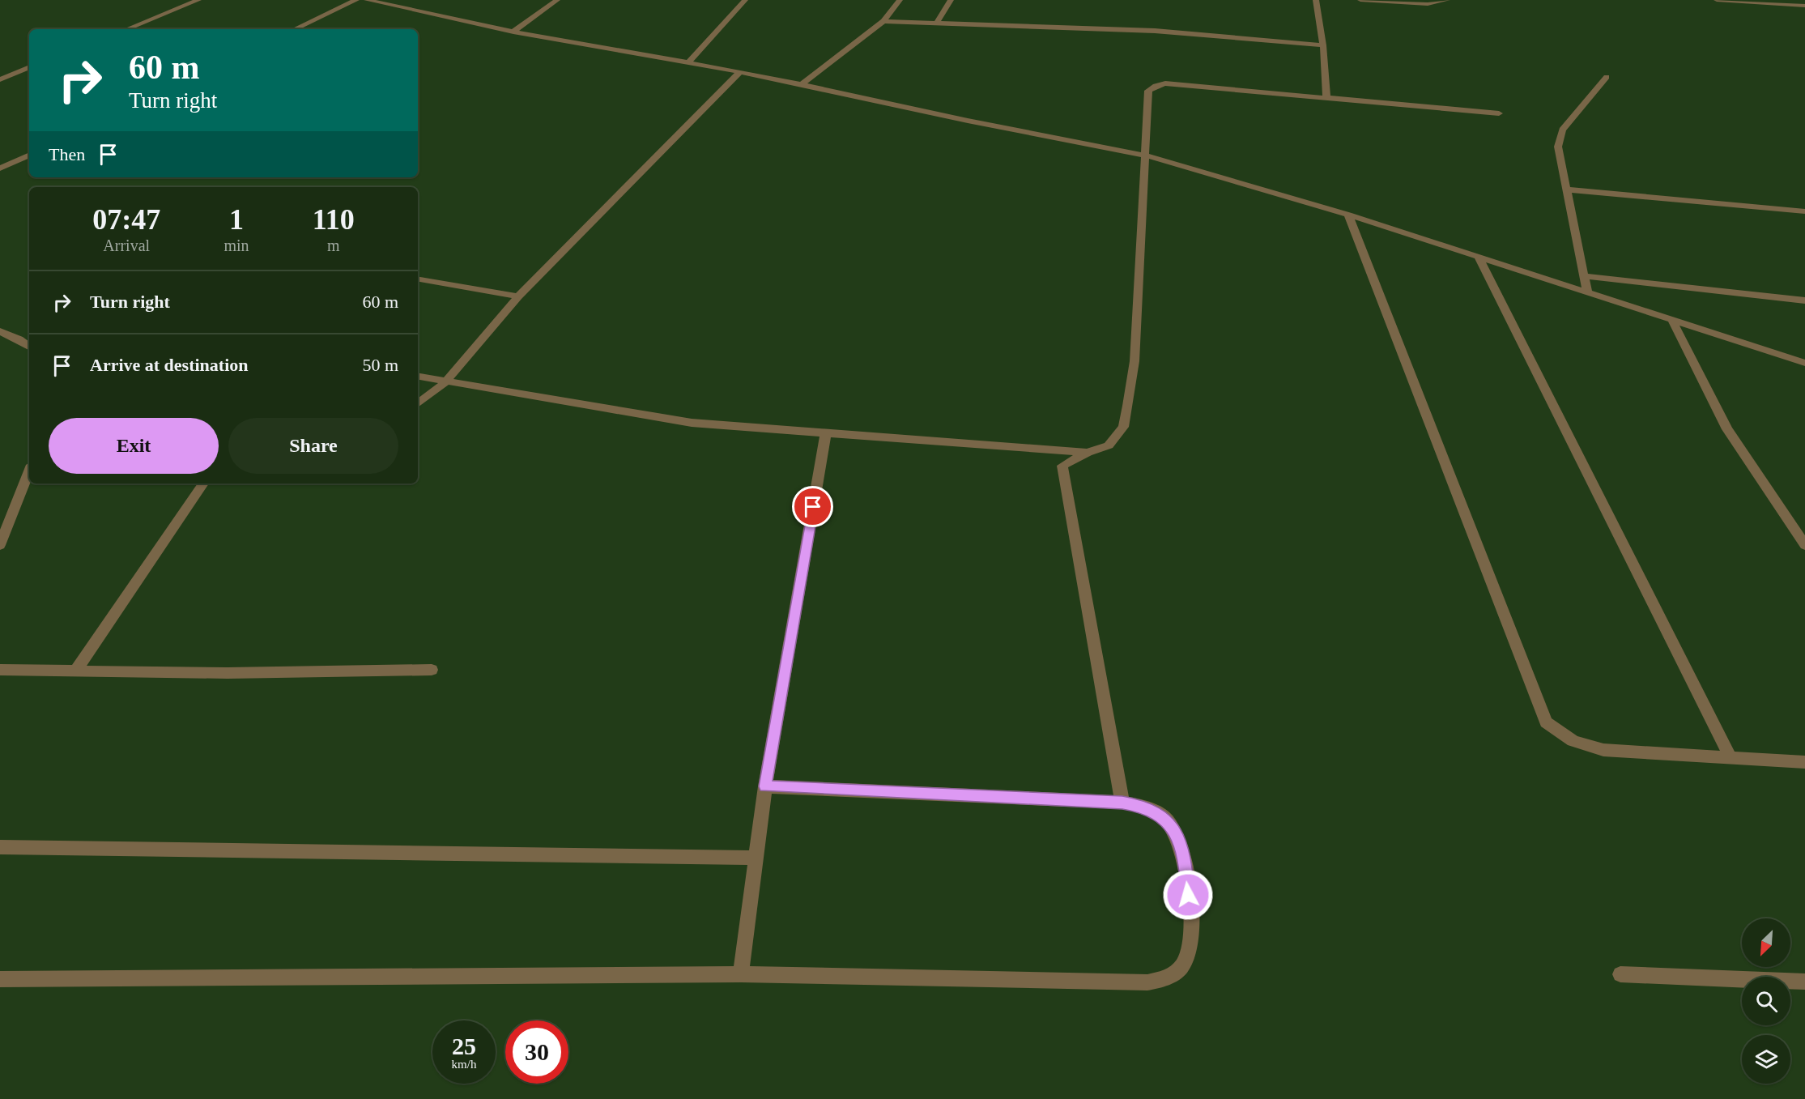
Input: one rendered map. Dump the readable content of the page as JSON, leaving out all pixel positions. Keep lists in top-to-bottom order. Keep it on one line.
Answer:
{"north":"bottom left","page":{"turn":["60 m","Turn right"],"then":"Then","eta":["07:47","Arrival","1","min","110","m"],"list":[{"name":"Turn right","value":"60 m"},{"name":"Arrive at destination","value":"50 m"}],"buttons":["Exit","Share"],"speed":"25 km/h","limit":"30"}}
